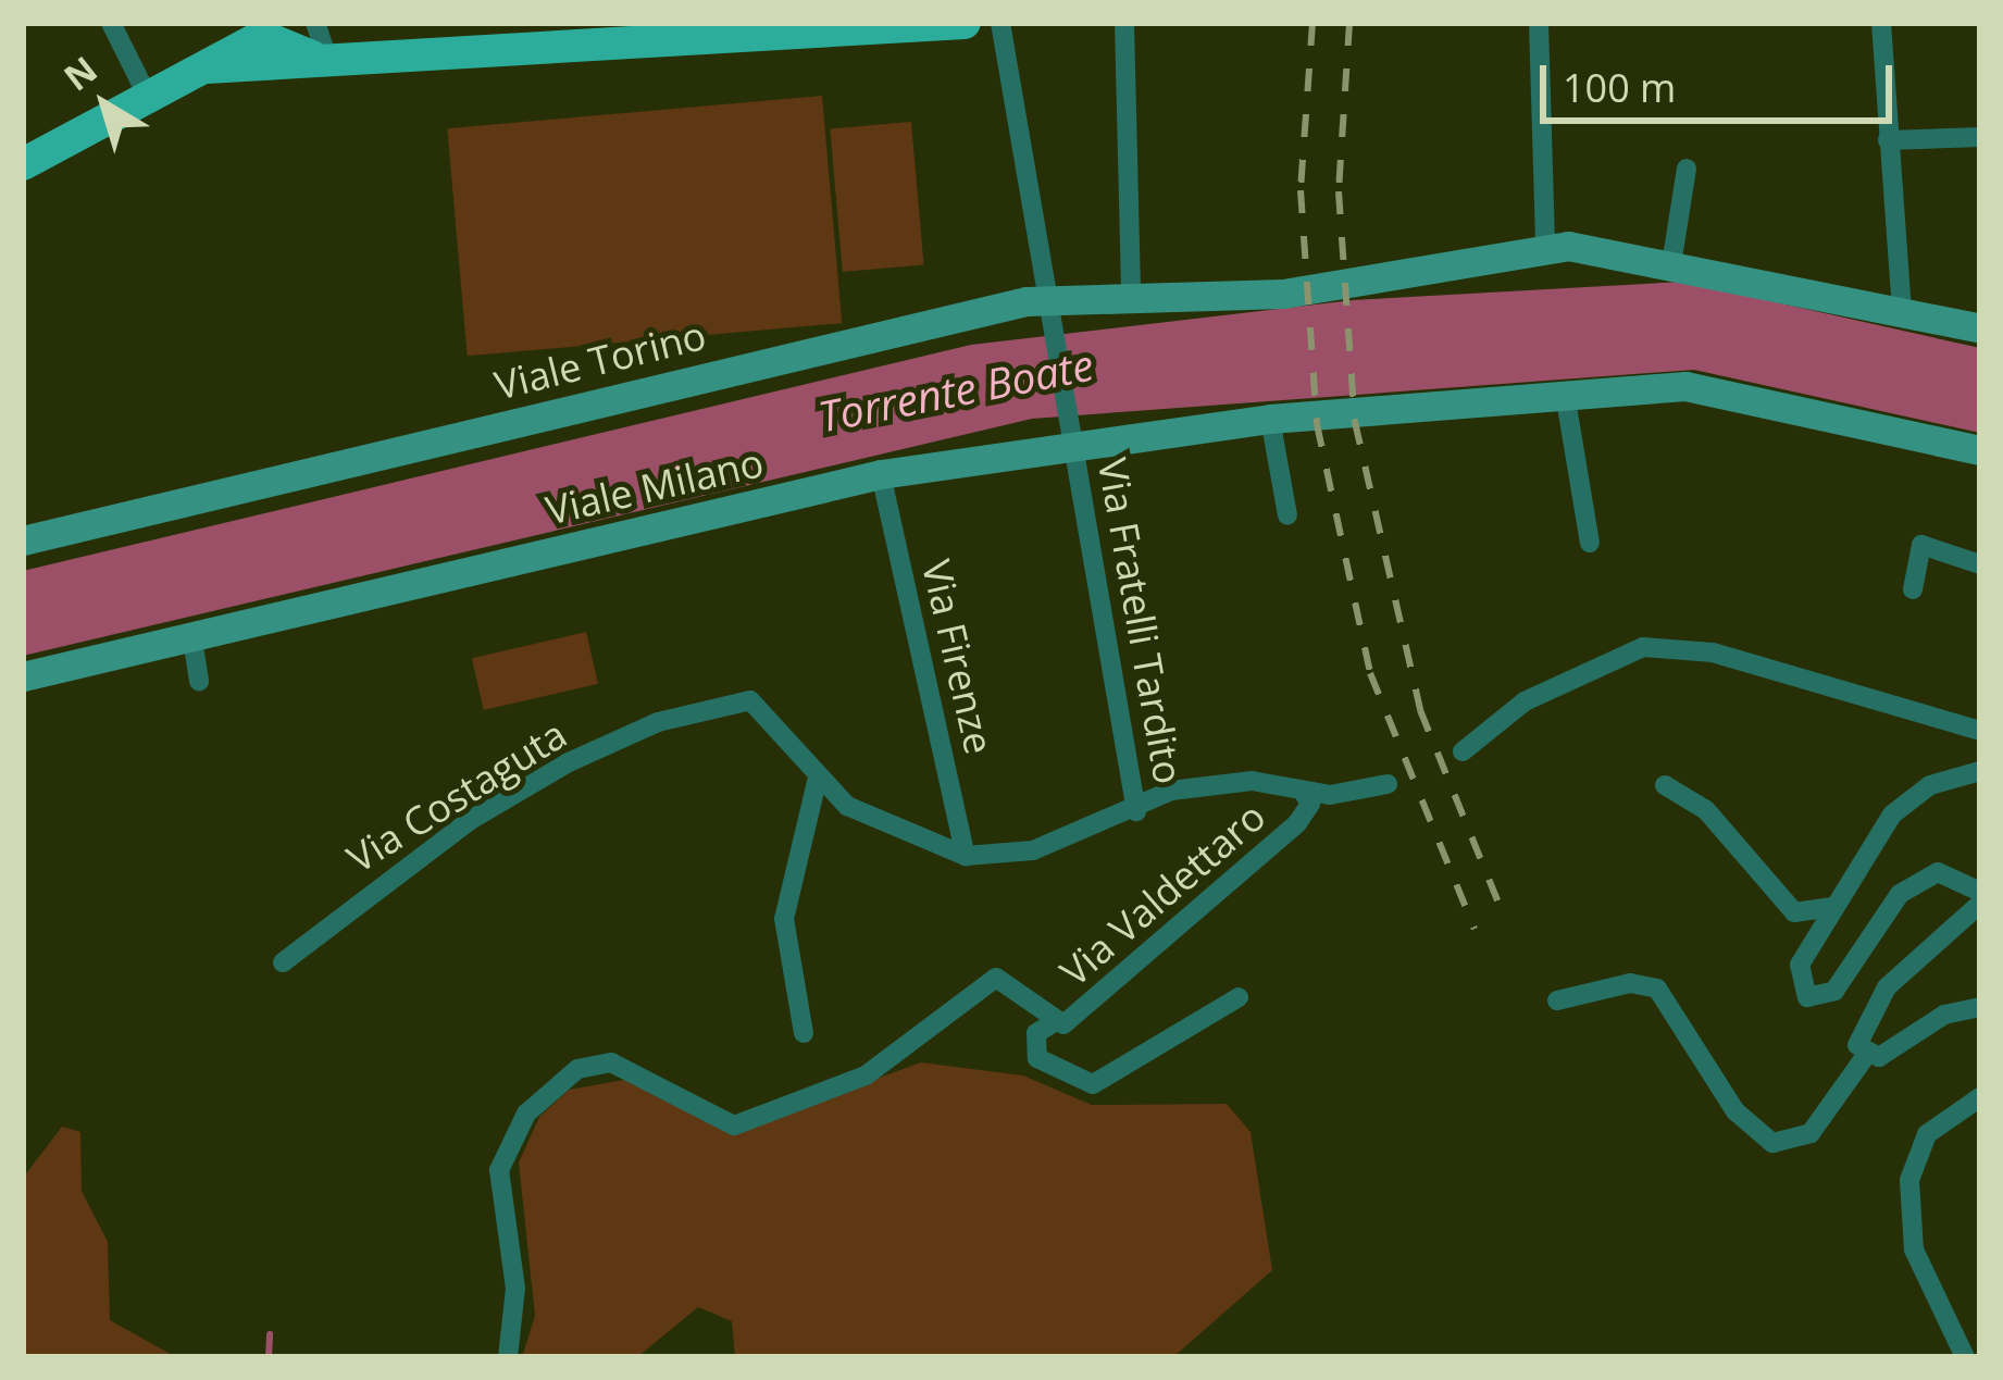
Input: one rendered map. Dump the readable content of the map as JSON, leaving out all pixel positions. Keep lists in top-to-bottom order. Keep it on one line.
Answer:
{"streets":{"street":["Viale Torino","Viale Milano","Via Fratelli Tardito","Via Firenze","Via Costaguta","Via Valdettaro"]},"crossings":[["Viale Torino","Via Fratelli Tardito"],["Viale Milano","Via Fratelli Tardito"],["Viale Milano","Via Firenze"],["Via Fratelli Tardito","Via Costaguta"],["Via Firenze","Via Costaguta"],["Via Costaguta","Via Valdettaro"]],"water":["Torrente Boate"],"scale_bar":"100 m","north":"top left"}
